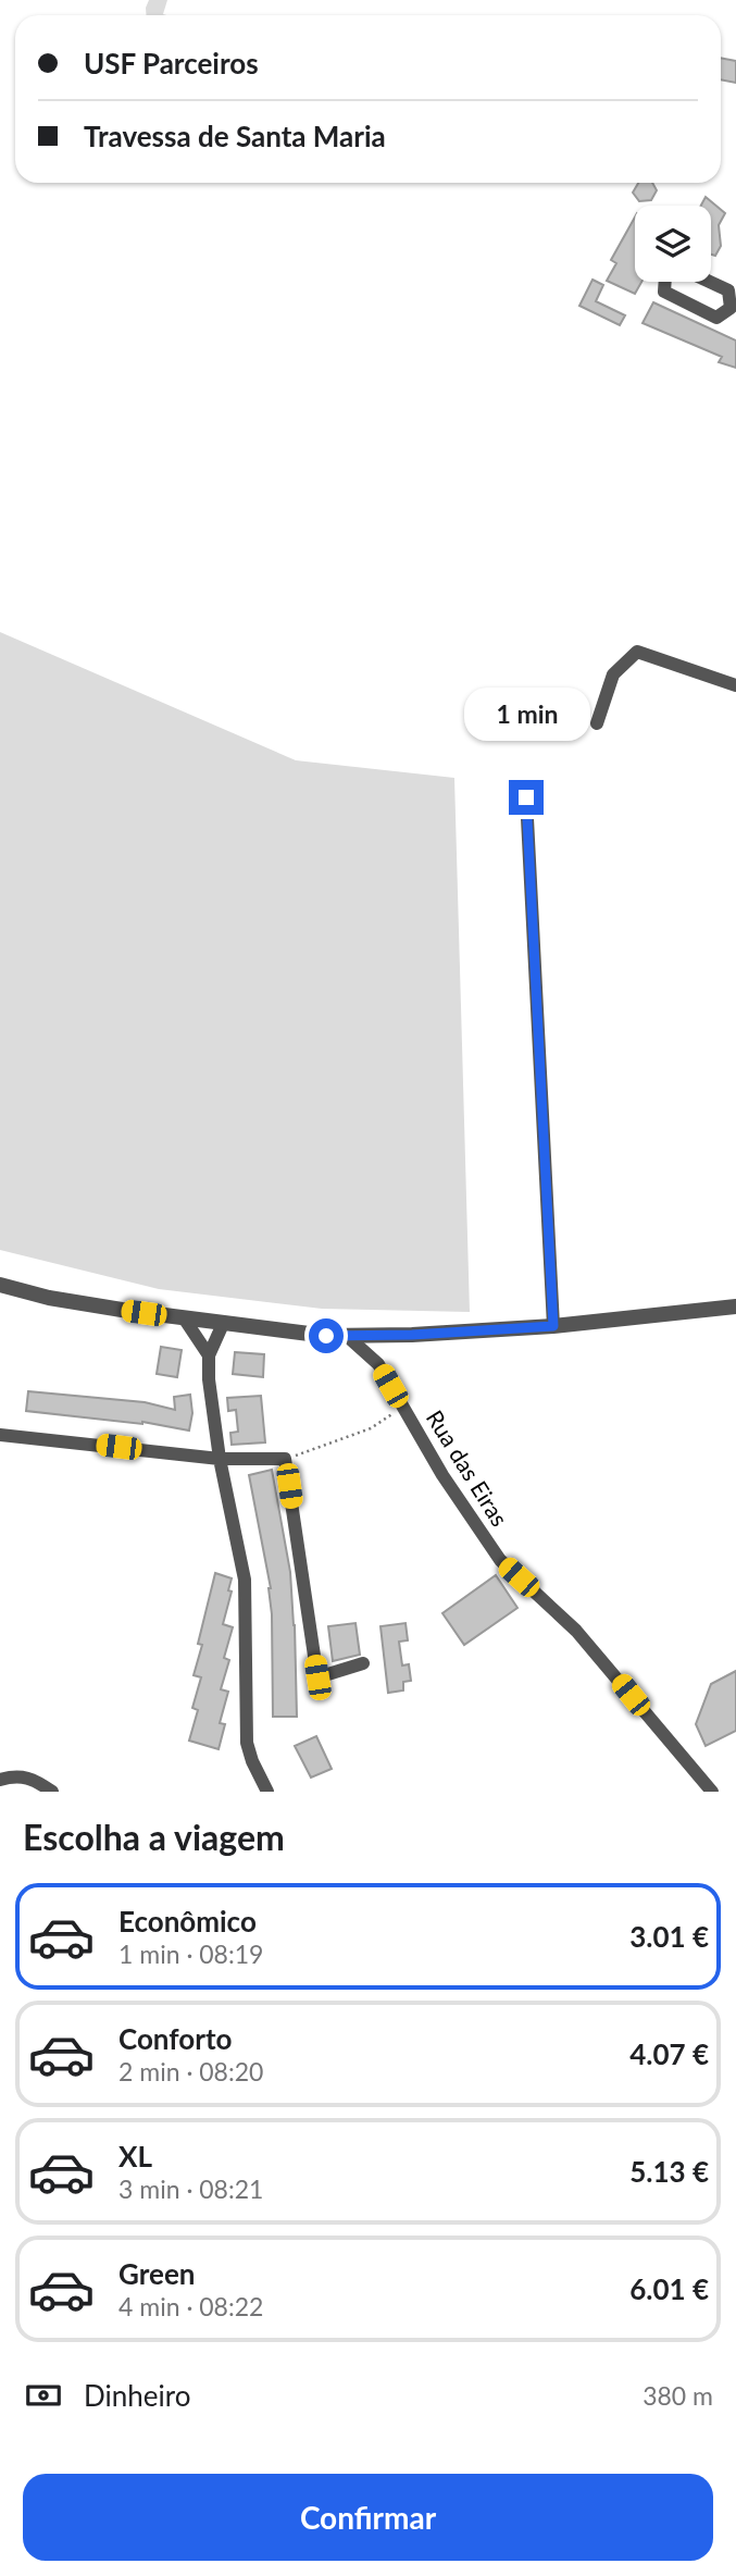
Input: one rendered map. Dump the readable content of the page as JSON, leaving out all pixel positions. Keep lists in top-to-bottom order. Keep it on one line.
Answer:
{"streets":{"street":["Rua das Eiras"]},"page":{"banner":["USF Parceiros","Travessa de Santa Maria"],"bubble":"1 min","heading":"Escolha a viagem","list":[{"name":"Econômico","note":"1 min · 08:19","value":"3.01 €"},{"name":"Conforto","note":"2 min · 08:20","value":"4.07 €"},{"name":"XL","note":"3 min · 08:21","value":"5.13 €"},{"name":"Green","note":"4 min · 08:22","value":"6.01 €"}],"pay":["Dinheiro","380 m"],"buttons":"Confirmar"}}
